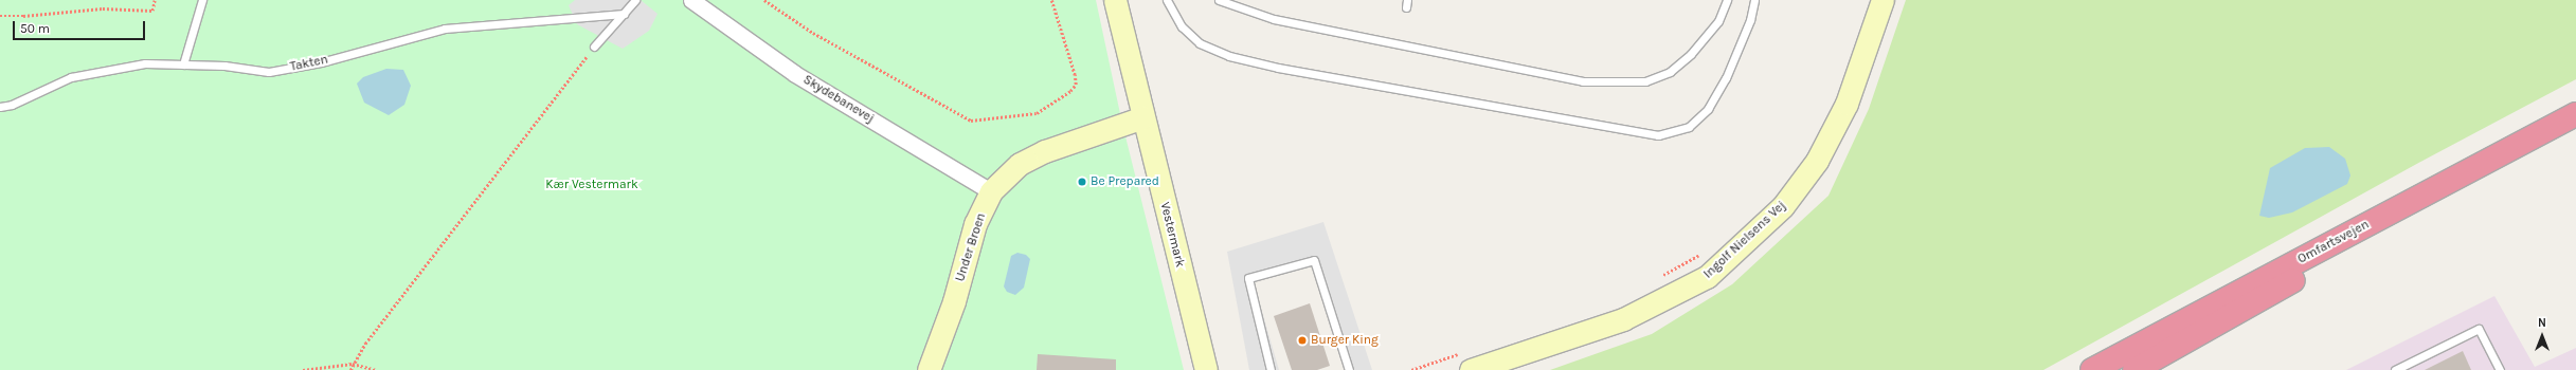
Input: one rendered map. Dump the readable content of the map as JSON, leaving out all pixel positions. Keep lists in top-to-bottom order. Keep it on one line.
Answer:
{"streets":{"highway":["Omfartsvejen"],"street":["Skydebanevej","Vestermark","Ingolf Nielsens Vej","Under Broen"],"lane":["Takten"]},"crossings":[["Skydebanevej","Under Broen"],["Vestermark","Under Broen"]],"parks":["Kær Vestermark"],"places":["Be Prepared","Burger King"],"scale_bar":"50 m","north":"top"}
